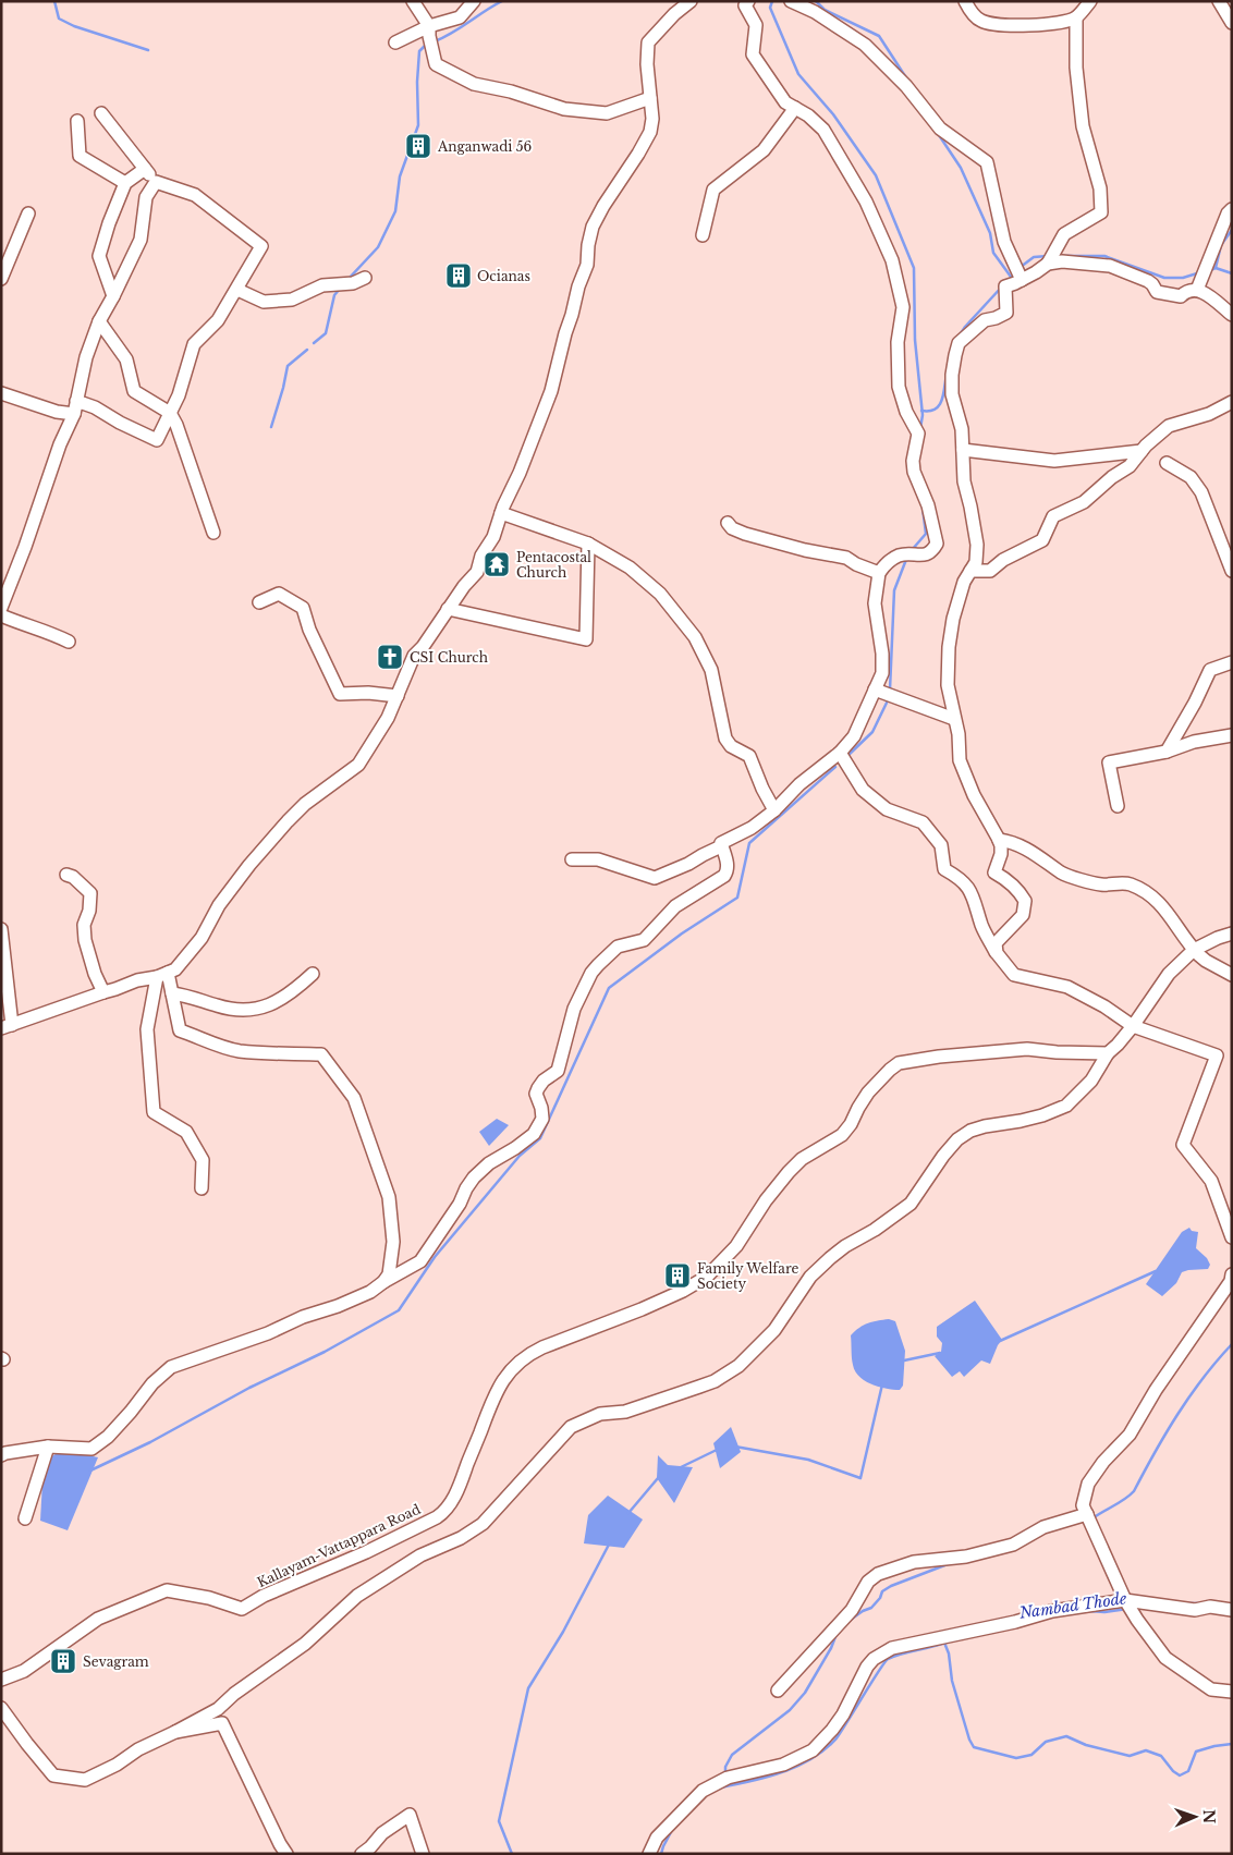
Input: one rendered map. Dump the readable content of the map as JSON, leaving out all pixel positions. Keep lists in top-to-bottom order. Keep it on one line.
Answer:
{"streets":{"street":["Kallayam-Vattappara Road"]},"water":["Nambad Thode"],"places":{"building":["Anganwadi 56","Ocianas","Family Welfare Society","Sevagram"],"temple":["Pentacostal Church"],"church":["CSI Church"]},"north":"right"}
